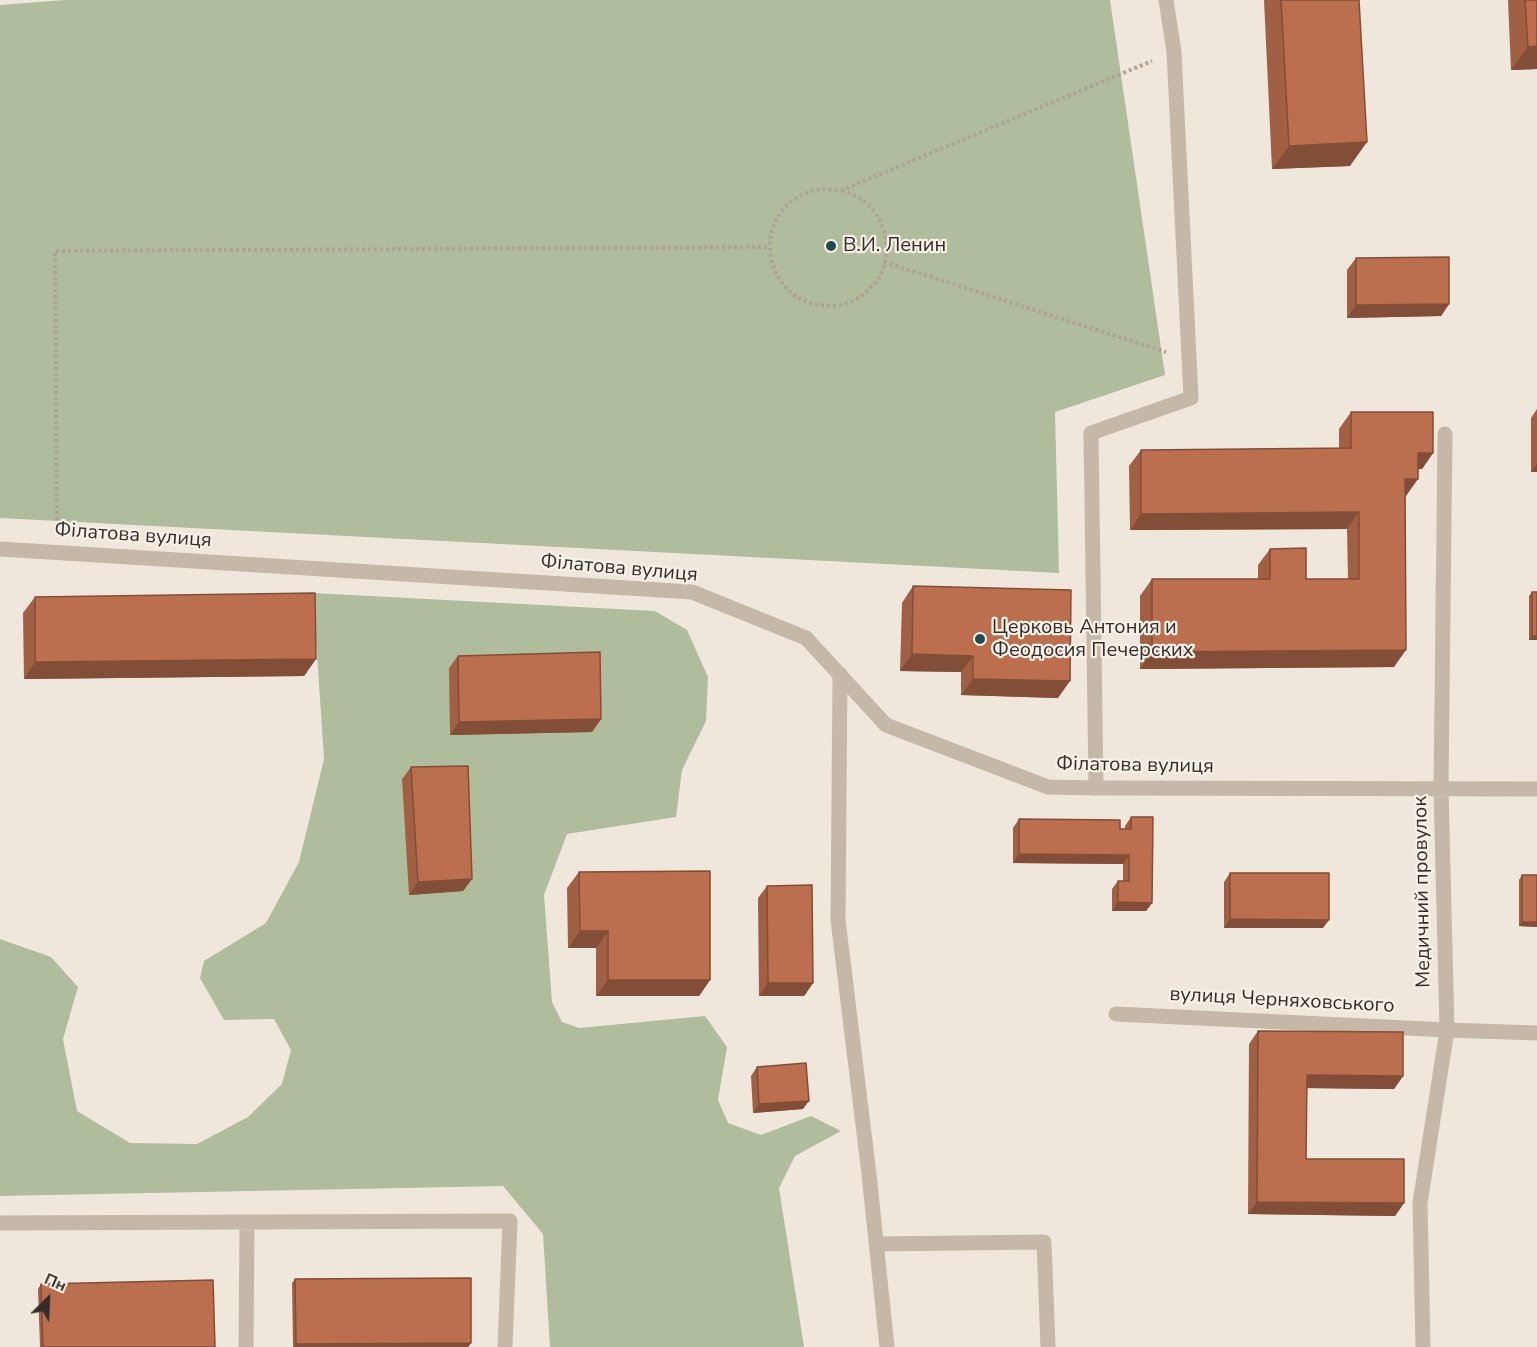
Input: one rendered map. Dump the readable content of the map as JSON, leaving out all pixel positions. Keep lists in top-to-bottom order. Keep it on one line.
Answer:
{"streets":{"street":["Філатова вулиця","Медичний провулок","вулиця Черняховського"]},"crossings":[["Філатова вулиця","Медичний провулок"],["Медичний провулок","вулиця Черняховського"]],"places":["В.И. Ленин","Церковь Антония и Феодосия Печерских"],"north":"top right"}
